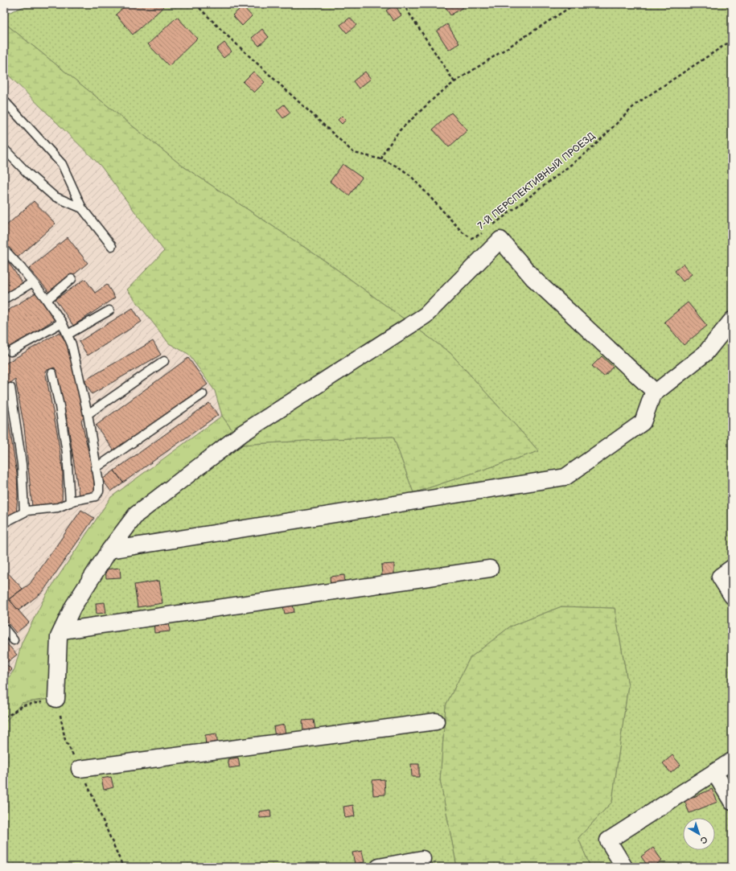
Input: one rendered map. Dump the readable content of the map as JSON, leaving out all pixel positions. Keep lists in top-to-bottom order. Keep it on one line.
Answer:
{"streets":{"path":["7-Й ПЕРСПЕКТИВНЫЙ ПРОЕЗД"]},"north":"bottom right"}
